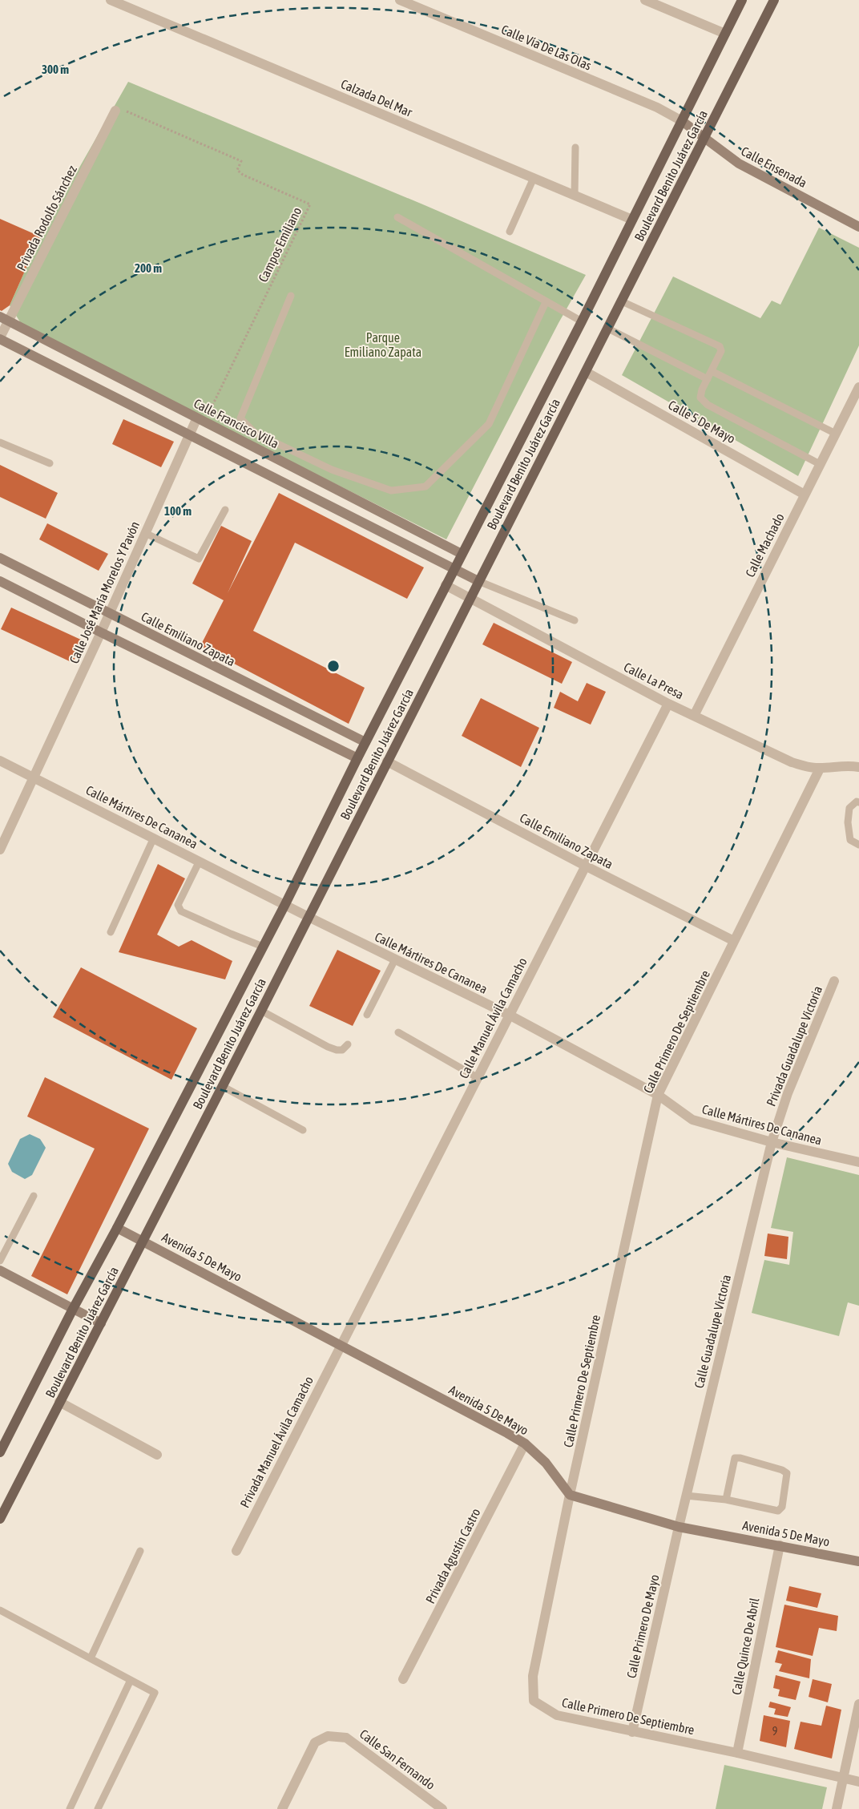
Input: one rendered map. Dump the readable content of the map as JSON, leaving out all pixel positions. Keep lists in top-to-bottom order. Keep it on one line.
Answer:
{"streets":{"main road":["Boulevard Benito Juárez García"],"street":["Calle Vía De Las Olas","Calzada Del Mar","Calle Ensenada","Privada Rodolfo Sánchez","Calle 5 De Mayo","Calle Francisco Villa","Calle Machado","Calle José María Morelos Y Pavón","Calle Emiliano Zapata","Calle La Presa","Calle Mártires De Cananea","Calle Manuel Ávila Camacho","Calle Primero De Septiembre","Privada Guadalupe Victoria","Avenida 5 De Mayo","Calle Guadalupe Victoria","Privada Manuel Ávila Camacho","Privada Agustín Castro","Calle Primero De Mayo","Calle Quince De Abril","Calle San Fernando"],"path":["Campos Emiliano"]},"crossings":[["Calle Vía De Las Olas","Calle Ensenada"],["Calle Vía De Las Olas","Boulevard Benito Juárez García"],["Calzada Del Mar","Boulevard Benito Juárez García"],["Calle Ensenada","Boulevard Benito Juárez García"],["Boulevard Benito Juárez García","Calle 5 De Mayo"],["Boulevard Benito Juárez García","Calle Francisco Villa"],["Boulevard Benito Juárez García","Calle Emiliano Zapata"],["Boulevard Benito Juárez García","Calle La Presa"],["Boulevard Benito Juárez García","Calle Mártires De Cananea"],["Boulevard Benito Juárez García","Avenida 5 De Mayo"],["Privada Rodolfo Sánchez","Campos Emiliano"],["Privada Rodolfo Sánchez","Calle Francisco Villa"],["Calle 5 De Mayo","Calle Machado"],["Calle Francisco Villa","Calle José María Morelos Y Pavón"],["Calle Machado","Calle La Presa"],["Calle José María Morelos Y Pavón","Calle Emiliano Zapata"],["Calle José María Morelos Y Pavón","Calle Mártires De Cananea"],["Calle Emiliano Zapata","Calle Manuel Ávila Camacho"],["Calle Emiliano Zapata","Calle Primero De Septiembre"],["Calle La Presa","Calle Manuel Ávila Camacho"],["Calle La Presa","Calle Primero De Septiembre"],["Calle Mártires De Cananea","Calle Manuel Ávila Camacho"],["Calle Mártires De Cananea","Calle Primero De Septiembre"],["Calle Mártires De Cananea","Privada Guadalupe Victoria"],["Calle Mártires De Cananea","Calle Guadalupe Victoria"],["Calle Manuel Ávila Camacho","Avenida 5 De Mayo"],["Calle Manuel Ávila Camacho","Privada Manuel Ávila Camacho"],["Calle Primero De Septiembre","Avenida 5 De Mayo"],["Calle Primero De Septiembre","Calle Primero De Mayo"],["Calle Primero De Septiembre","Calle Quince De Abril"],["Privada Guadalupe Victoria","Calle Guadalupe Victoria"],["Avenida 5 De Mayo","Calle Guadalupe Victoria"],["Avenida 5 De Mayo","Privada Manuel Ávila Camacho"],["Avenida 5 De Mayo","Privada Agustín Castro"],["Avenida 5 De Mayo","Calle Primero De Mayo"],["Avenida 5 De Mayo","Calle Quince De Abril"],["Calle Guadalupe Victoria","Calle Primero De Mayo"]],"parks":["Parque Emiliano Zapata"],"house_numbers":["9"],"rings":["300 m","200 m","100 m"]}
